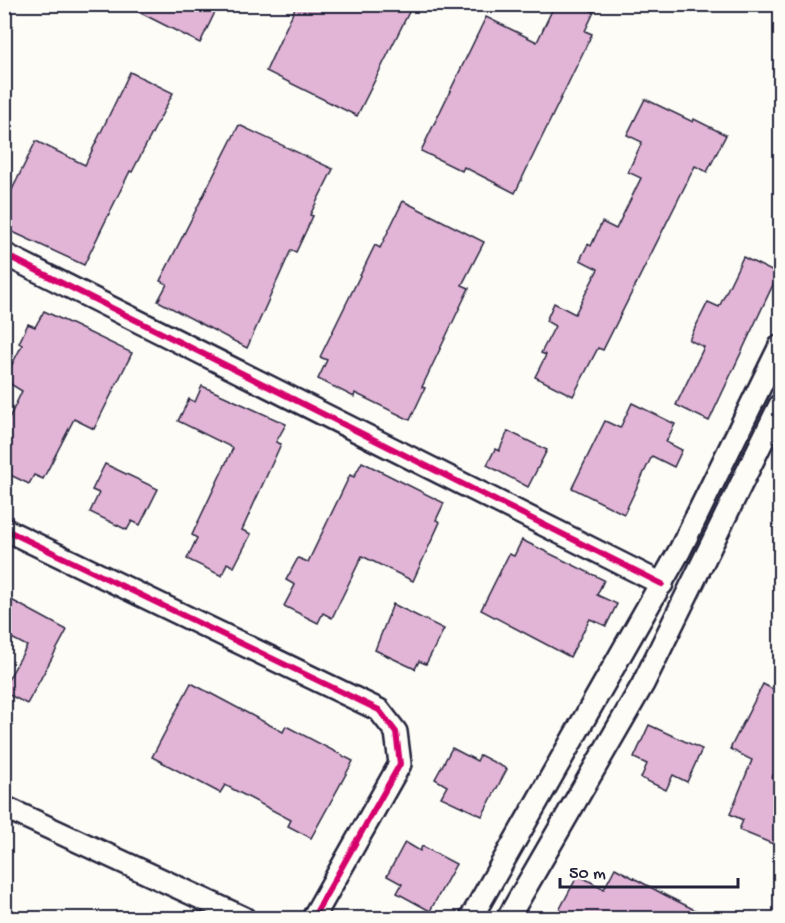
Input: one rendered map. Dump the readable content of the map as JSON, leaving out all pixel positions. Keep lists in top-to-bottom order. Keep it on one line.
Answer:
{"scale_bar":"50 m"}
